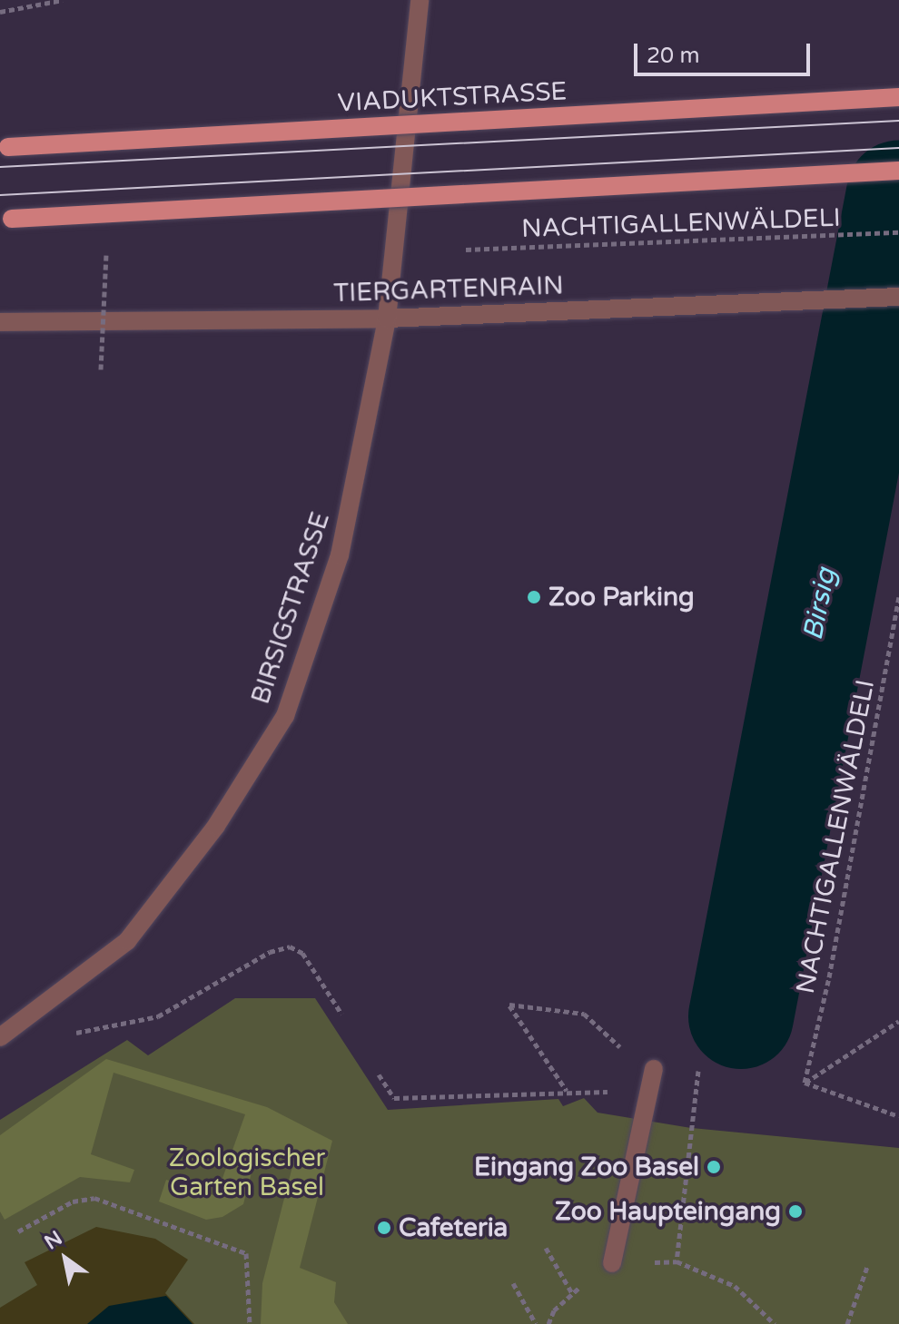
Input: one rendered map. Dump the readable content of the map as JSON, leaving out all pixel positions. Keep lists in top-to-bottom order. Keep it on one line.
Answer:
{"streets":{"main road":["VIADUKTSTRASSE"],"street":["TIERGARTENRAIN","BIRSIGSTRASSE"],"path":["NACHTIGALLENWÄLDELI"]},"crossings":[["TIERGARTENRAIN","BIRSIGSTRASSE"]],"water":["Birsig"],"parks":["Zoologischer Garten Basel"],"places":["Zoo Parking","Eingang Zoo Basel","Zoo Haupteingang","Cafeteria"],"scale_bar":"20 m","north":"top left"}
